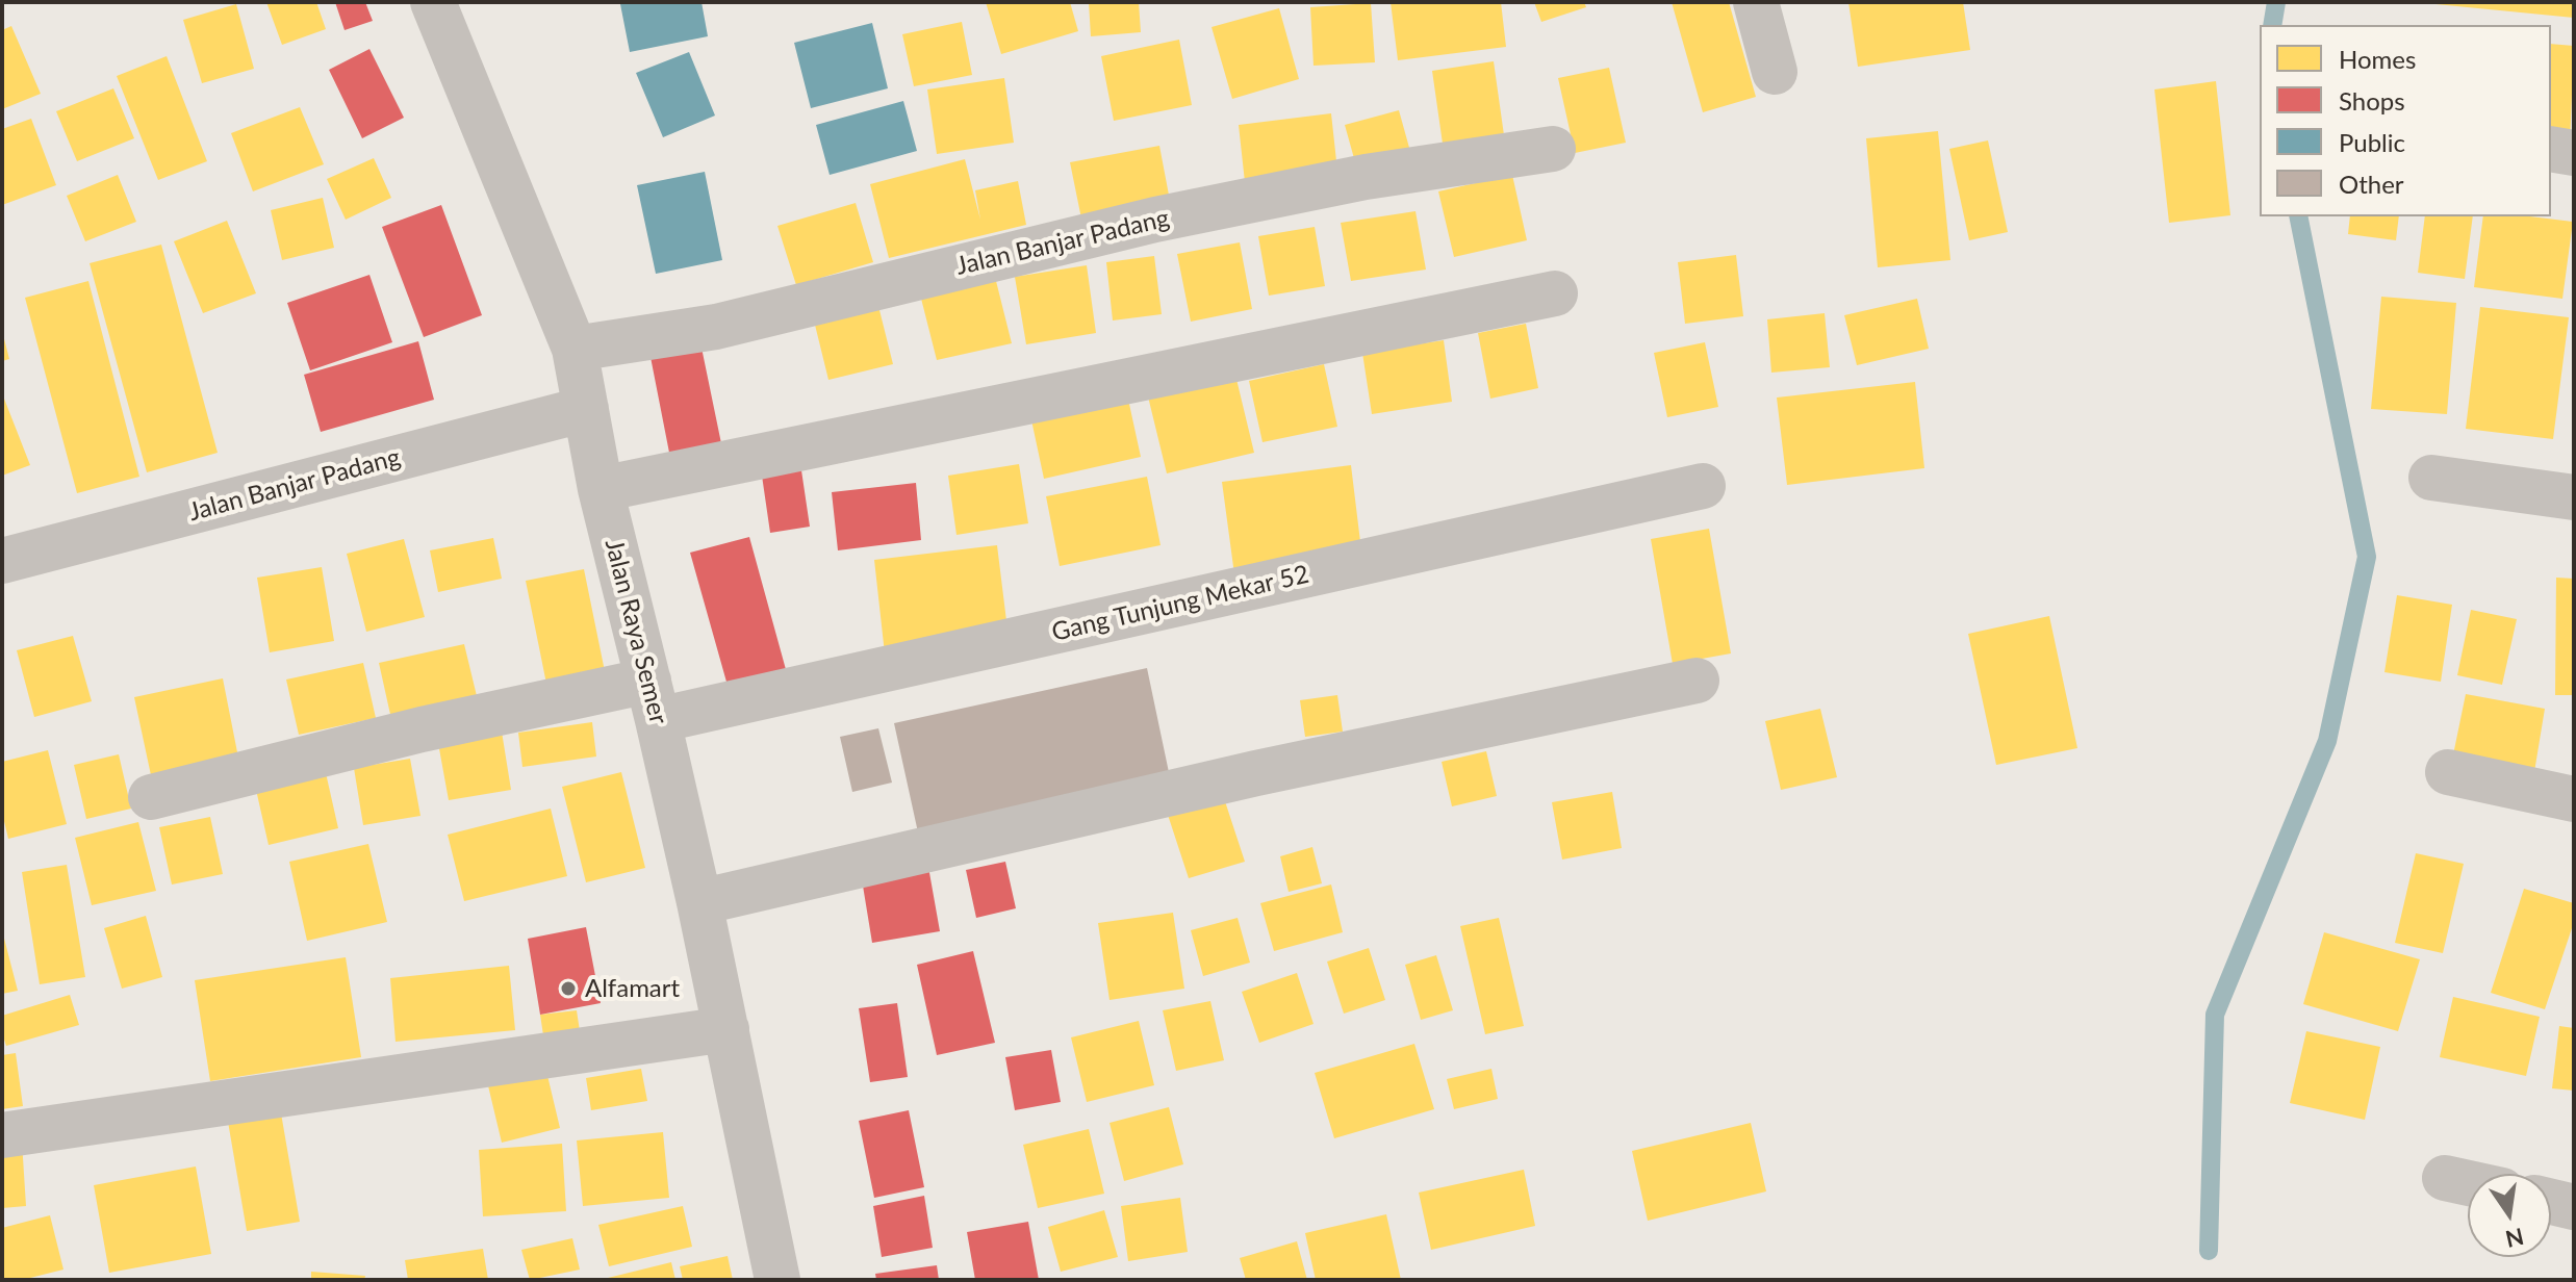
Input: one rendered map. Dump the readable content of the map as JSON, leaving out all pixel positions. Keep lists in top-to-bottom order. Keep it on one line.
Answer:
{"streets":{"street":["Jalan Banjar Padang","Gang Tunjung Mekar 52","Jalan Raya Semer"]},"crossings":[["Jalan Banjar Padang","Jalan Raya Semer"],["Gang Tunjung Mekar 52","Jalan Raya Semer"]],"places":["Alfamart"],"legend":["Homes","Shops","Public","Other"],"north":"bottom"}
